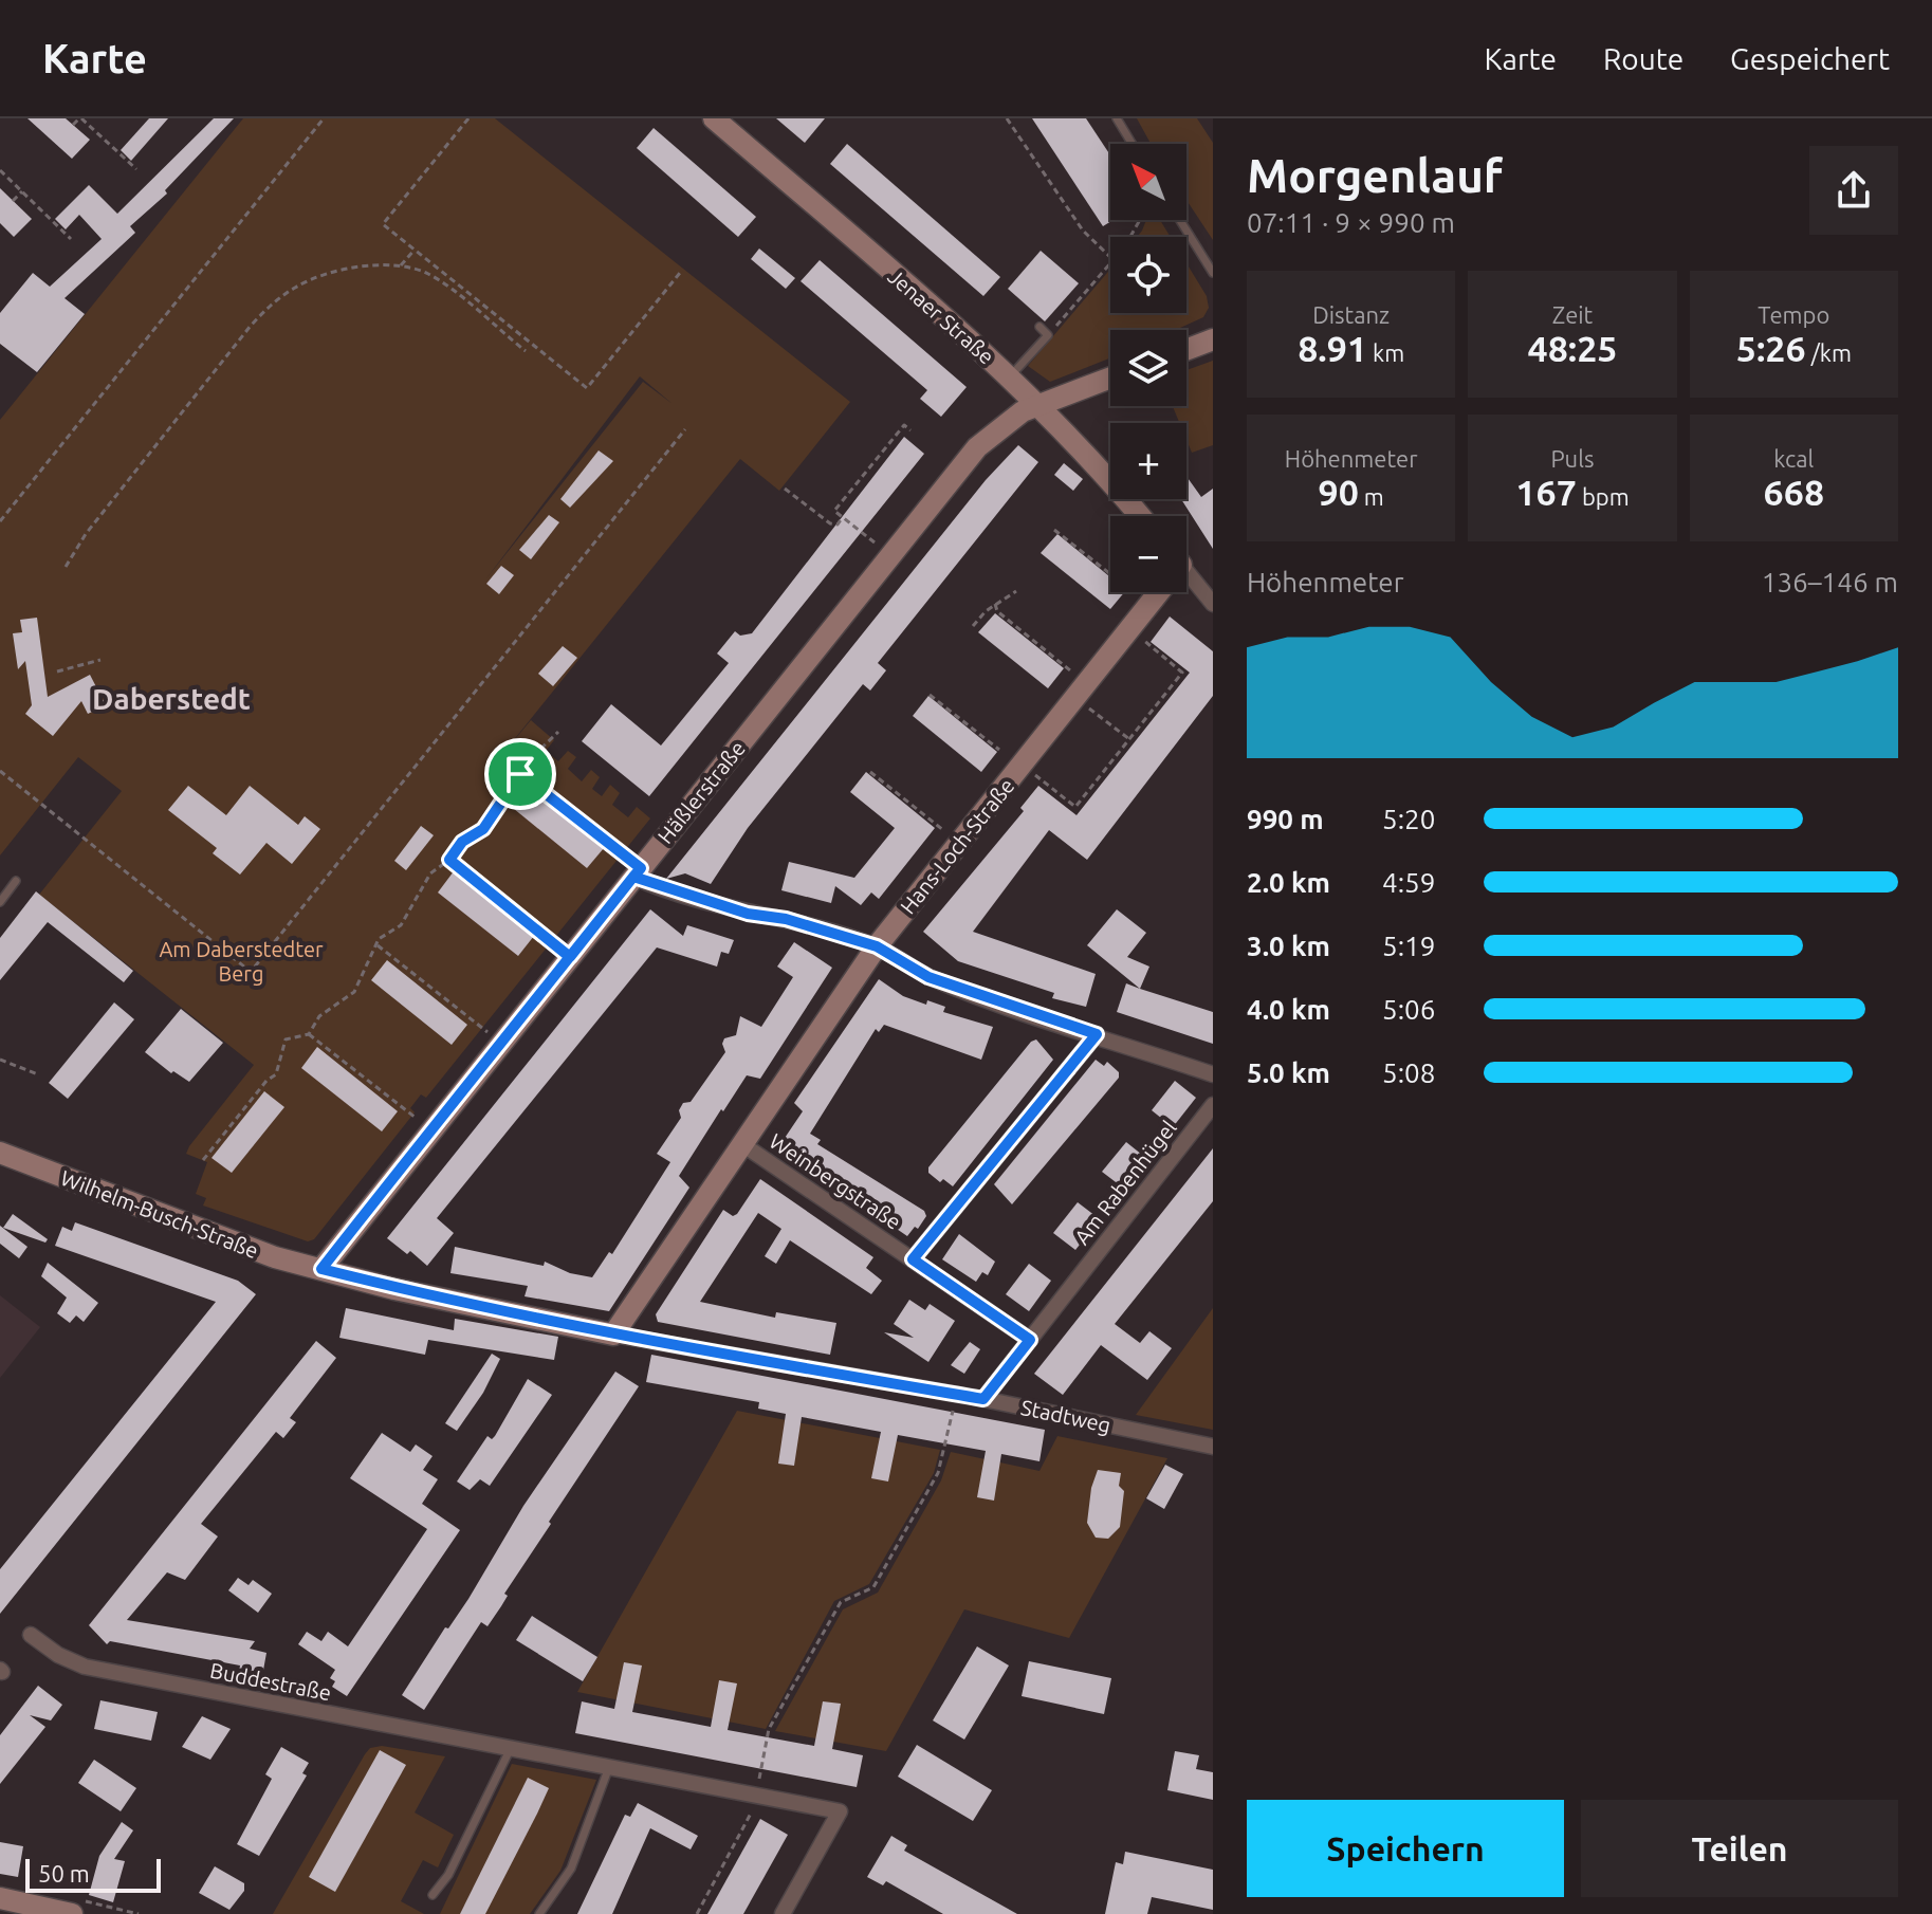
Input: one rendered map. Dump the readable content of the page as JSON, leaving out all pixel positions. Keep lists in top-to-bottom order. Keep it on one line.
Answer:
{"streets":{"street":["Jenaer Straße","Häßlerstraße","Hans-Loch-Straße","Weinbergstraße","Am Rabenhügel","Wilhelm-Busch-Straße","Stadtweg","Buddestraße"]},"crossings":[["Jenaer Straße","Häßlerstraße"],["Häßlerstraße","Wilhelm-Busch-Straße"],["Häßlerstraße","Stadtweg"],["Hans-Loch-Straße","Weinbergstraße"],["Hans-Loch-Straße","Stadtweg"],["Weinbergstraße","Am Rabenhügel"],["Am Rabenhügel","Stadtweg"],["Wilhelm-Busch-Straße","Stadtweg"]],"districts":["Daberstedt"],"parks":["Am Daberstedter Berg"],"scale_bar":"50 m","north":"top left","page":{"header":"Karte","nav":["Karte","Route","Gespeichert"],"heading":["Morgenlauf","07:11 · 9 × 990 m"],"map_buttons":["+","−"],"stats":[["Distanz","8.91 km"],["Zeit","48:25"],["Tempo","5:26 /km"],["Höhenmeter","90 m"],["Puls","167 bpm"],["kcal","668"]],"chart":["Höhenmeter","136–146 m"],"list":[{"name":"990 m","note":"5:20"},{"name":"2.0 km","note":"4:59"},{"name":"3.0 km","note":"5:19"},{"name":"4.0 km","note":"5:06"},{"name":"5.0 km","note":"5:08"}],"buttons":["Speichern","Teilen"],"scale":"50 m"}}
